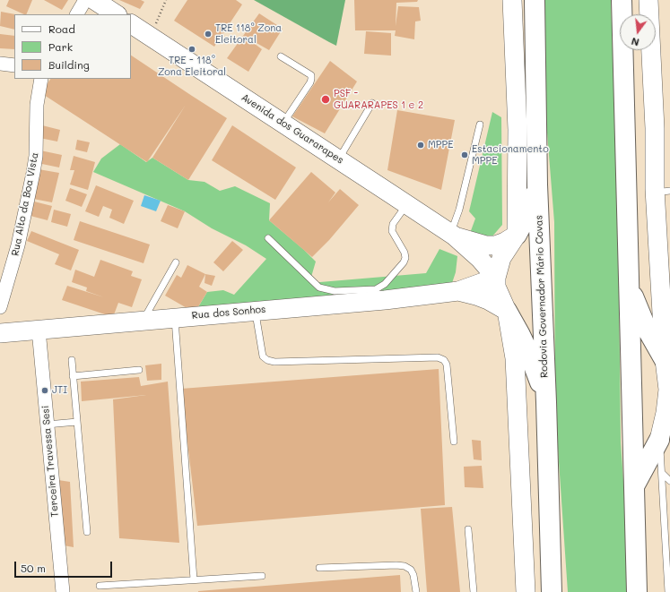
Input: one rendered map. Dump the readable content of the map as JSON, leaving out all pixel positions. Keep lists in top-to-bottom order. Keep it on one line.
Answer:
{"streets":{"highway":["Rodovia Governador Mário Covas"],"main road":["Avenida dos Guararapes","Rua dos Sonhos"],"street":["Rua Alto da Boa Vista","Terceira Travessa Sesi"]},"crossings":[["Avenida dos Guararapes","Rua dos Sonhos"],["Rua dos Sonhos","Terceira Travessa Sesi"]],"places":["TRE 118° Zona Eleitoral","TRE - 118° Zona Eleitoral","PSF - GUARARAPES 1 e 2","MPPE","Estacionamento MPPE","JTI"],"legend":["Road","Park","Building"],"scale_bar":"50 m","north":"bottom"}
